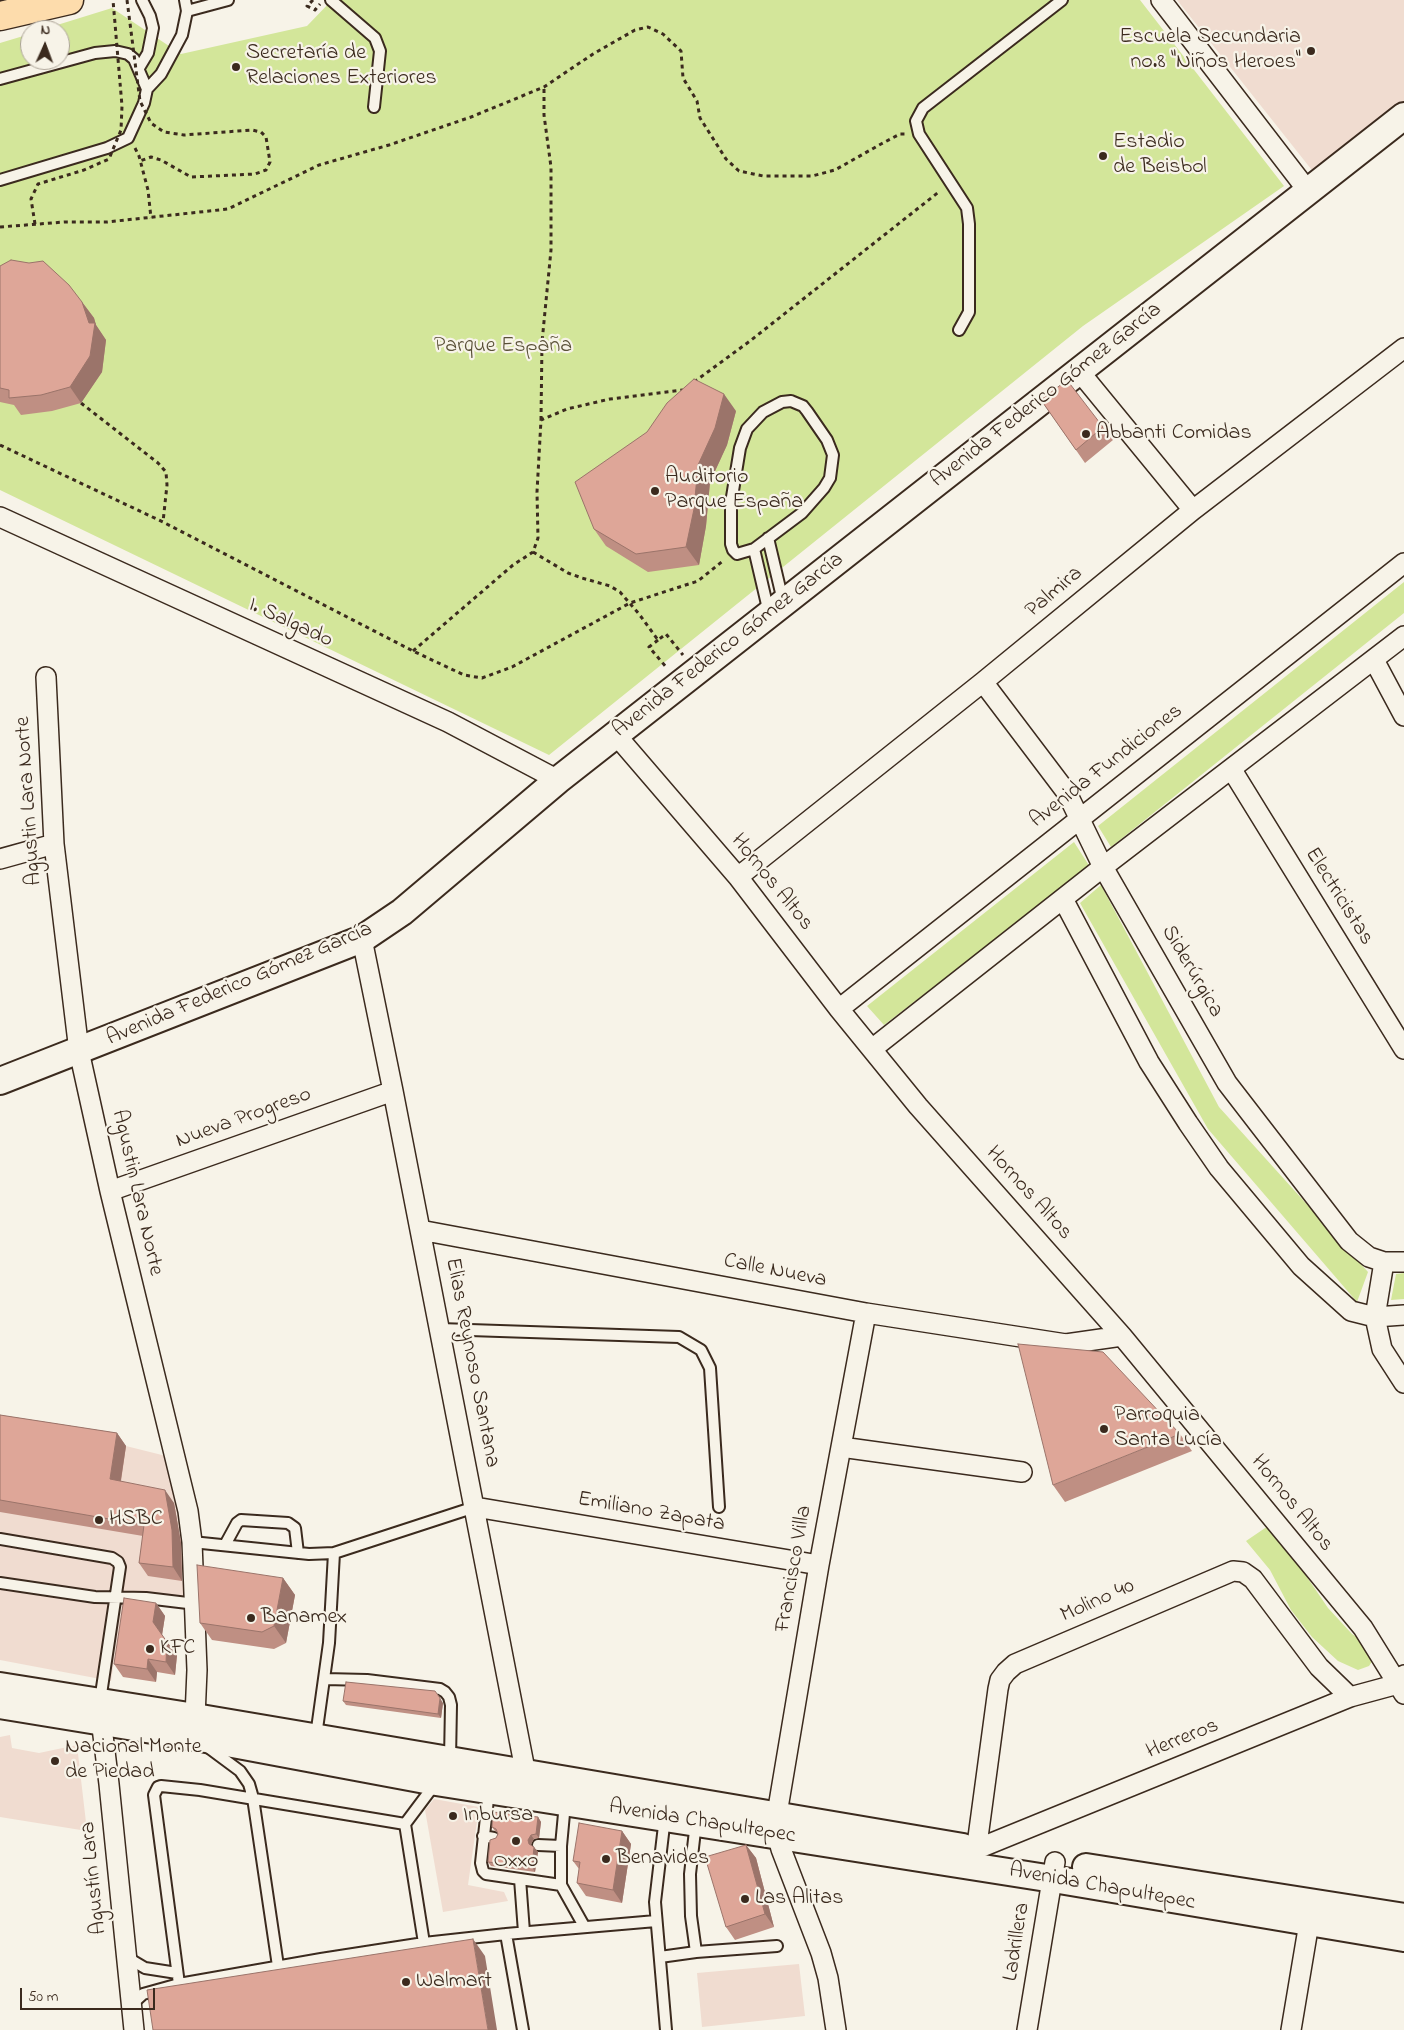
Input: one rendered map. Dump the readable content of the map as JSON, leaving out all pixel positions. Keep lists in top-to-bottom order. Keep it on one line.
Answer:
{"streets":{"main road":["Avenida Federico Gómez García","Avenida Chapultepec"],"street":["Palmira","I. Salgado","Avenida Fundiciones","Agustin Lara Norte","Hornos Altos","Electricistas","Siderúrgica","Nueva Progreso","Calle Nueva","Elias Reynoso Santana","Emiliano Zapata","Francisco Villa","Molino 40","Herreros","Agustín Lara","Ladrillera"]},"crossings":[["Avenida Federico Gómez García","I. Salgado"],["Avenida Federico Gómez García","Agustin Lara Norte"],["Avenida Federico Gómez García","Hornos Altos"],["Avenida Federico Gómez García","Elias Reynoso Santana"],["Palmira","Hornos Altos"],["Palmira","Siderúrgica"],["Avenida Fundiciones","Hornos Altos"],["Avenida Fundiciones","Siderúrgica"],["Agustin Lara Norte","Nueva Progreso"],["Agustin Lara Norte","Avenida Chapultepec"],["Hornos Altos","Calle Nueva"],["Hornos Altos","Herreros"],["Nueva Progreso","Elias Reynoso Santana"],["Calle Nueva","Elias Reynoso Santana"],["Calle Nueva","Francisco Villa"],["Elias Reynoso Santana","Emiliano Zapata"],["Elias Reynoso Santana","Avenida Chapultepec"],["Emiliano Zapata","Francisco Villa"],["Francisco Villa","Avenida Chapultepec"],["Molino 40","Herreros"],["Molino 40","Avenida Chapultepec"],["Herreros","Avenida Chapultepec"],["Avenida Chapultepec","Agustín Lara"],["Avenida Chapultepec","Ladrillera"]],"parks":["Parque España"],"places":["Escuela Secundaria no.8 \"Niños Heroes\"","Secretaría de Relaciones Exteriores","Estadio de Beisbol","Abbanti Comidas","Auditorio Parque España","Parroquia Santa Lucía","HSBC","Banamex","KFC","Nacional Monte de Piedad","Inbursa","Oxxo","Benavides","Las Alitas","Walmart"],"scale_bar":"50 m","north":"top"}
